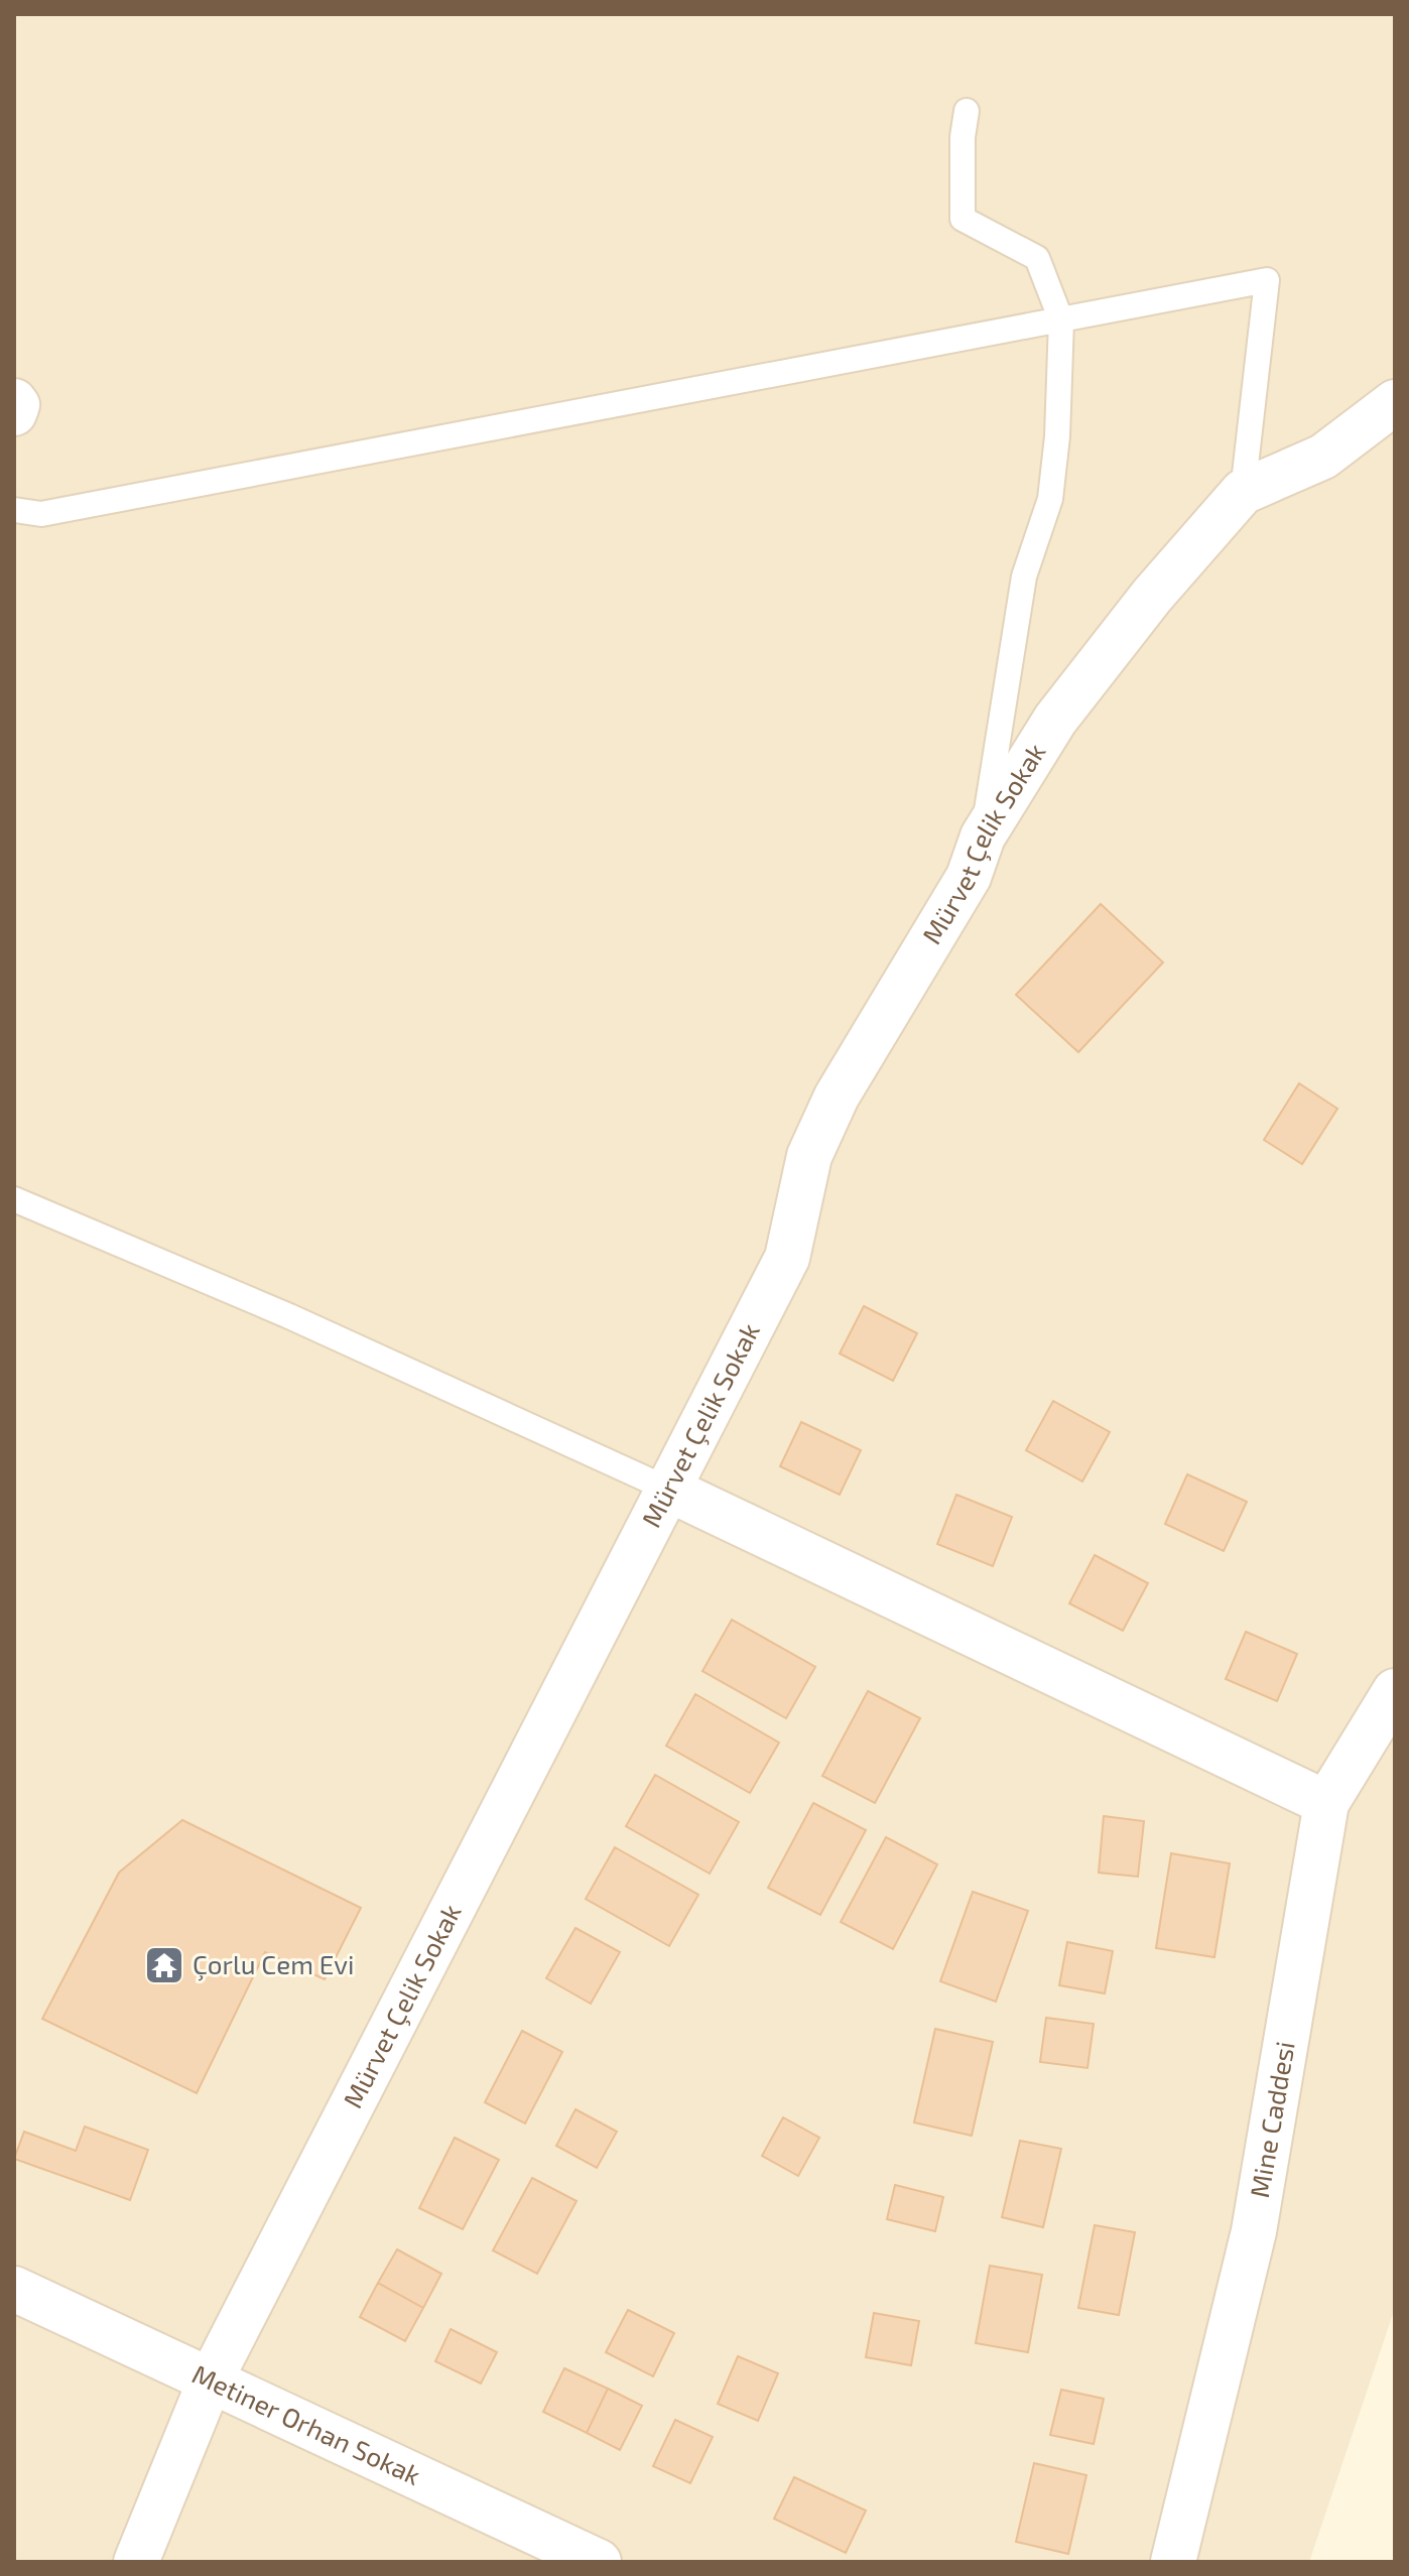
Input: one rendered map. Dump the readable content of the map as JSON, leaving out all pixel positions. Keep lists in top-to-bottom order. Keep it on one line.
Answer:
{"streets":{"street":["Mürvet Çelik Sokak","Mine Caddesi","Metiner Orhan Sokak"]},"crossings":[["Mürvet Çelik Sokak","Metiner Orhan Sokak"]],"places":{"temple":["Çorlu Cem Evi"]}}
